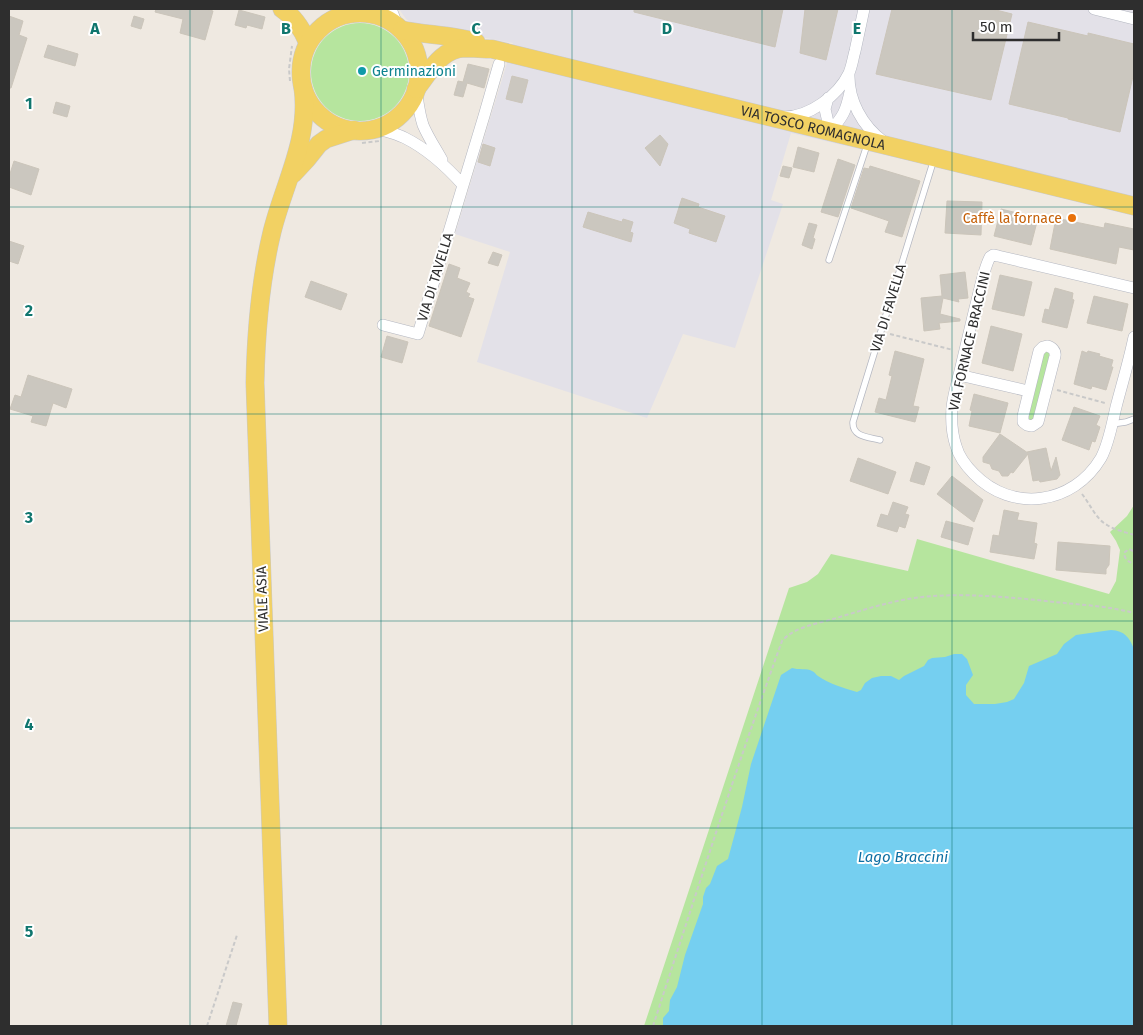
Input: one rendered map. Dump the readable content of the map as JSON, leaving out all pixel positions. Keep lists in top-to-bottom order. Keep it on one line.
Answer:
{"streets":{"main road":["VIA TOSCO ROMAGNOLA","VIALE ASIA"],"street":["VIA DI TAVELLA","VIA FORNACE BRACCINI"],"lane":["VIA DI FAVELLA"]},"crossings":[["VIA TOSCO ROMAGNOLA","VIA DI TAVELLA"],["VIA TOSCO ROMAGNOLA","VIA DI FAVELLA"],["VIA TOSCO ROMAGNOLA","VIALE ASIA"]],"water":["Lago Braccini"],"places":["Germinazioni","Caffè la fornace"],"scale_bar":"50 m","grid":{"columns":["A","B","C","D","E"],"rows":["1","2","3","4","5"]}}
